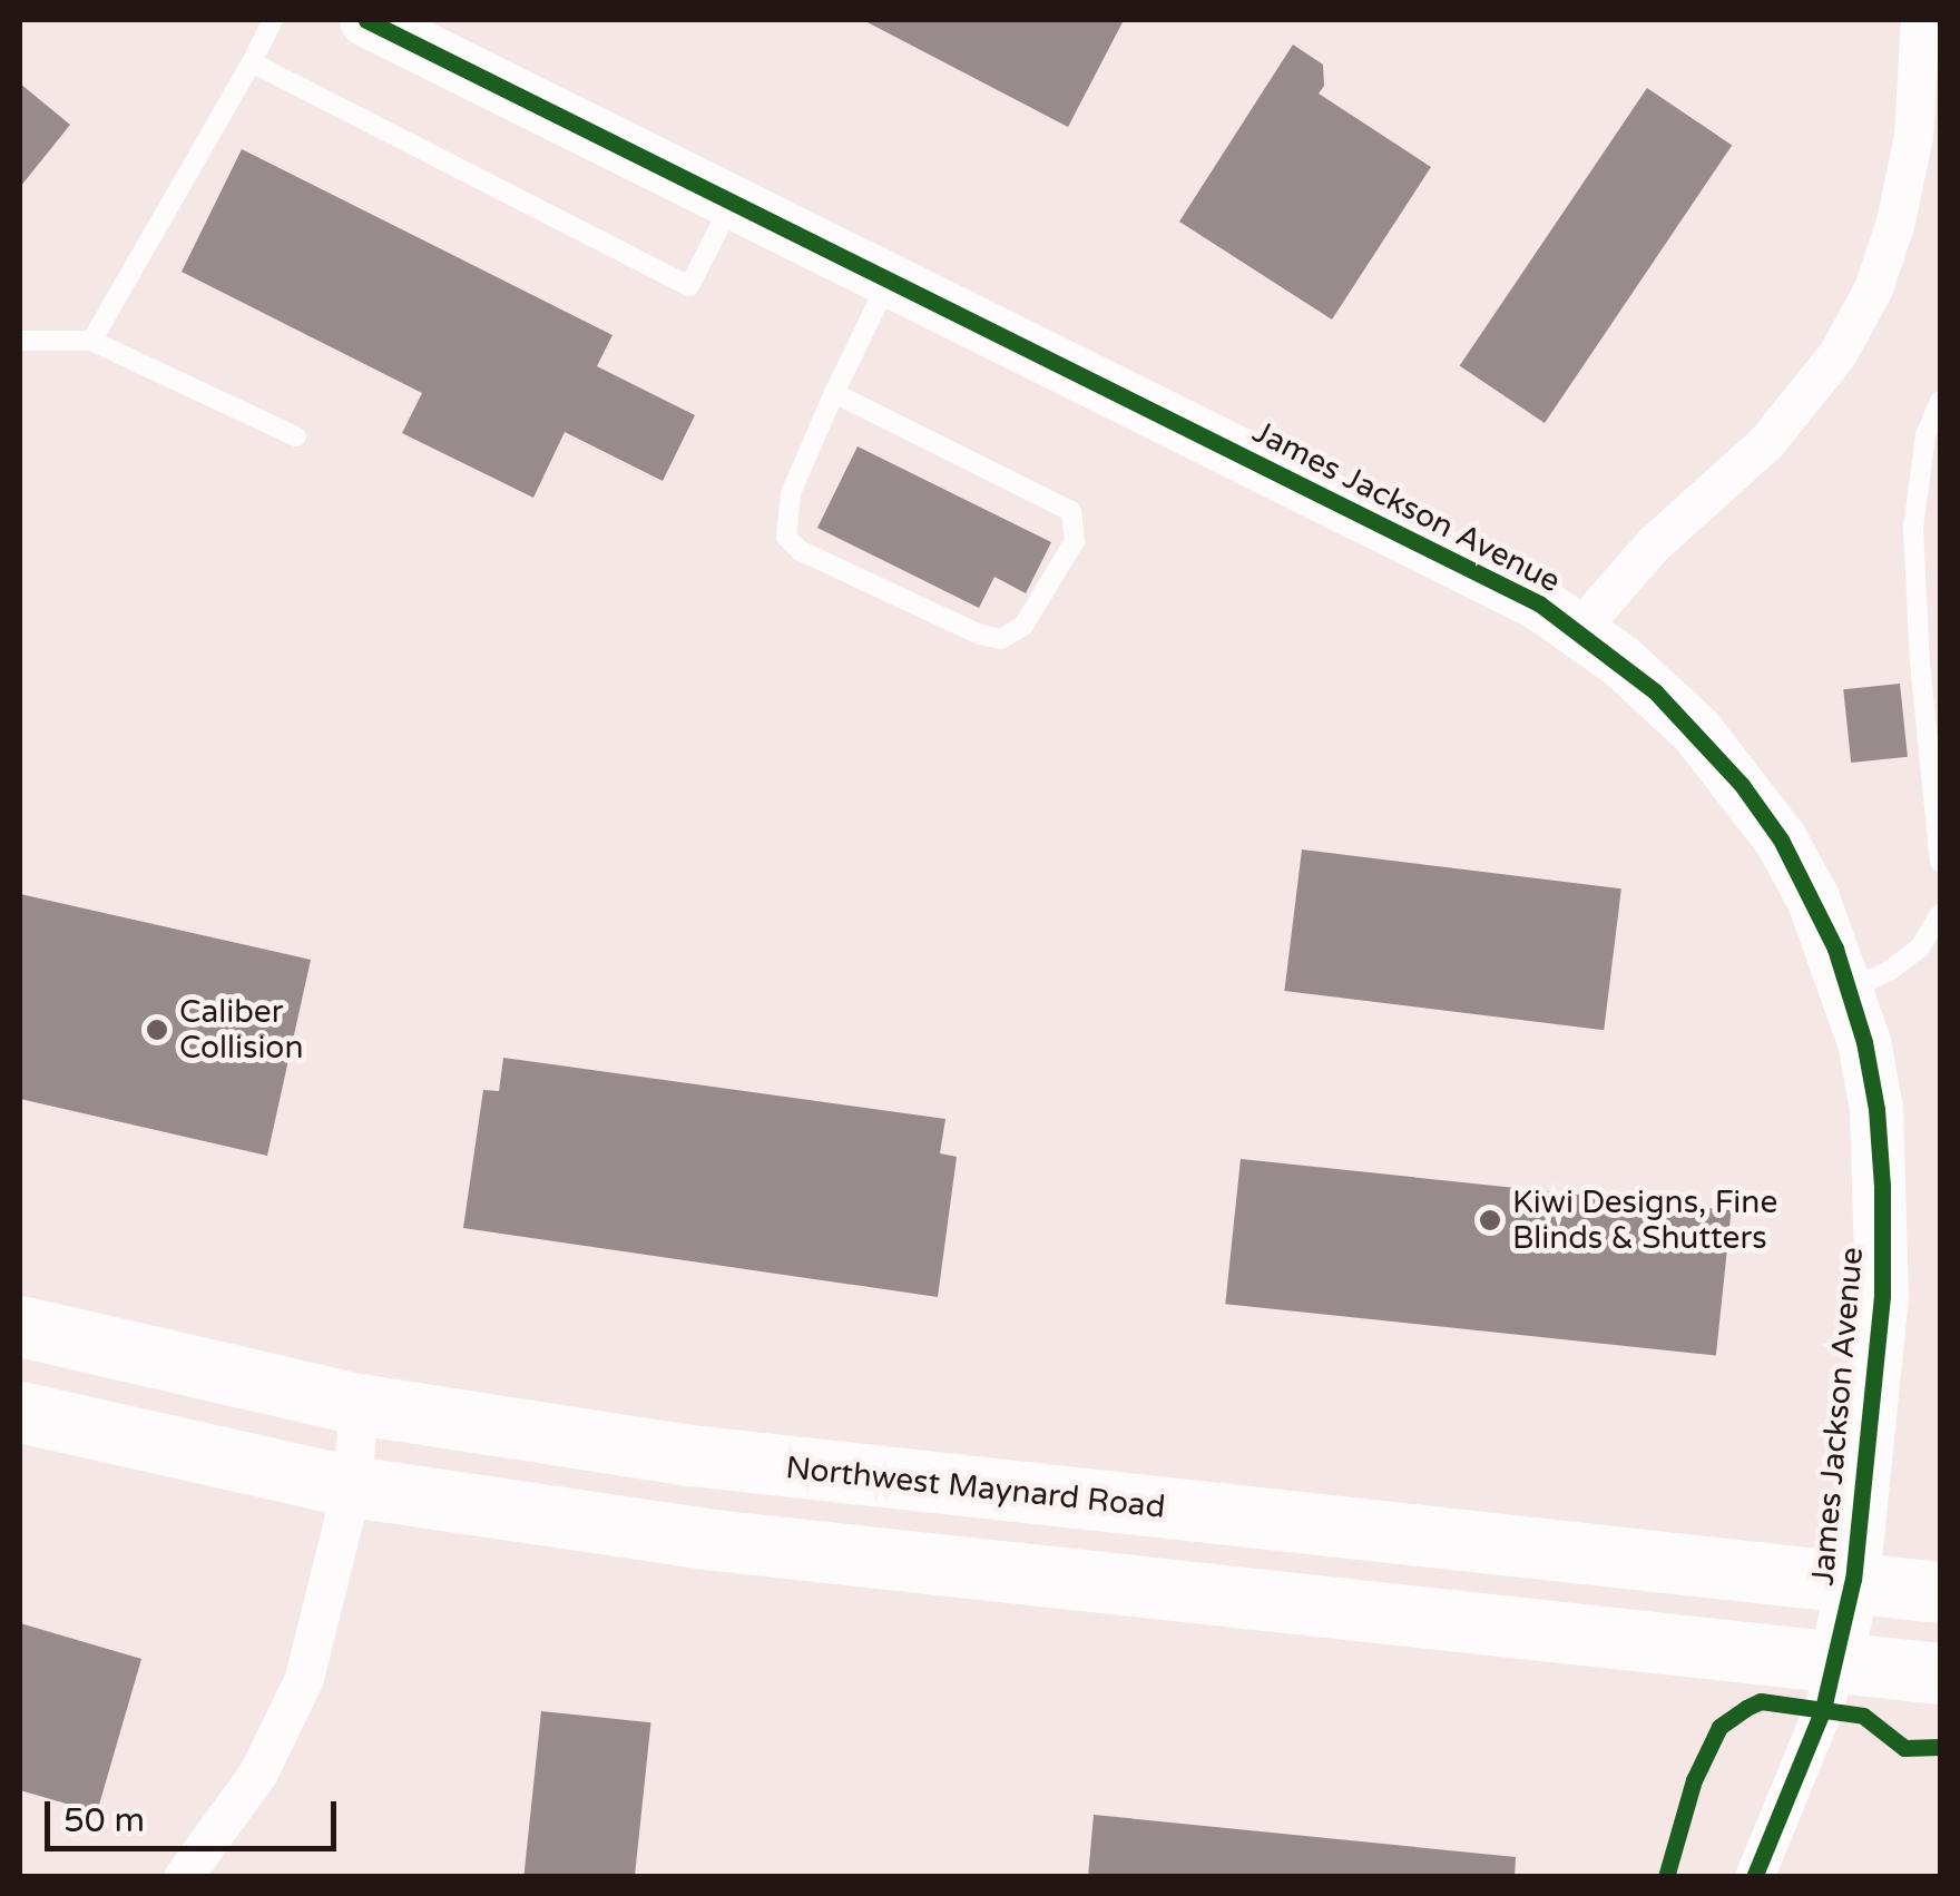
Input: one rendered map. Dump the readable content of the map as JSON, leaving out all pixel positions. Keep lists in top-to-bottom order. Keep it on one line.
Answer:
{"streets":{"main road":["Northwest Maynard Road"],"street":["James Jackson Avenue"]},"crossings":[["James Jackson Avenue","Northwest Maynard Road"]],"places":["Caliber Collision","Kiwi Designs, Fine Blinds & Shutters"],"scale_bar":"50 m"}
